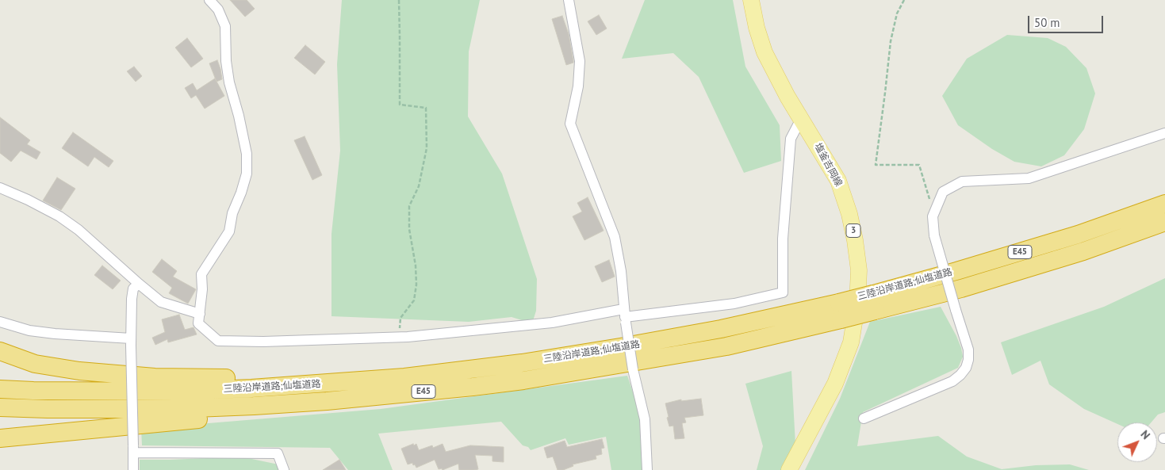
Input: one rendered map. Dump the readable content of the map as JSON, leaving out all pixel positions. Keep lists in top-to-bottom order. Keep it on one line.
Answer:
{"streets":{"highway":["E45","三陸沿岸道路;仙塩道路"],"main road":["塩釜吉岡線","3"]},"scale_bar":"50 m","north":"top right"}
